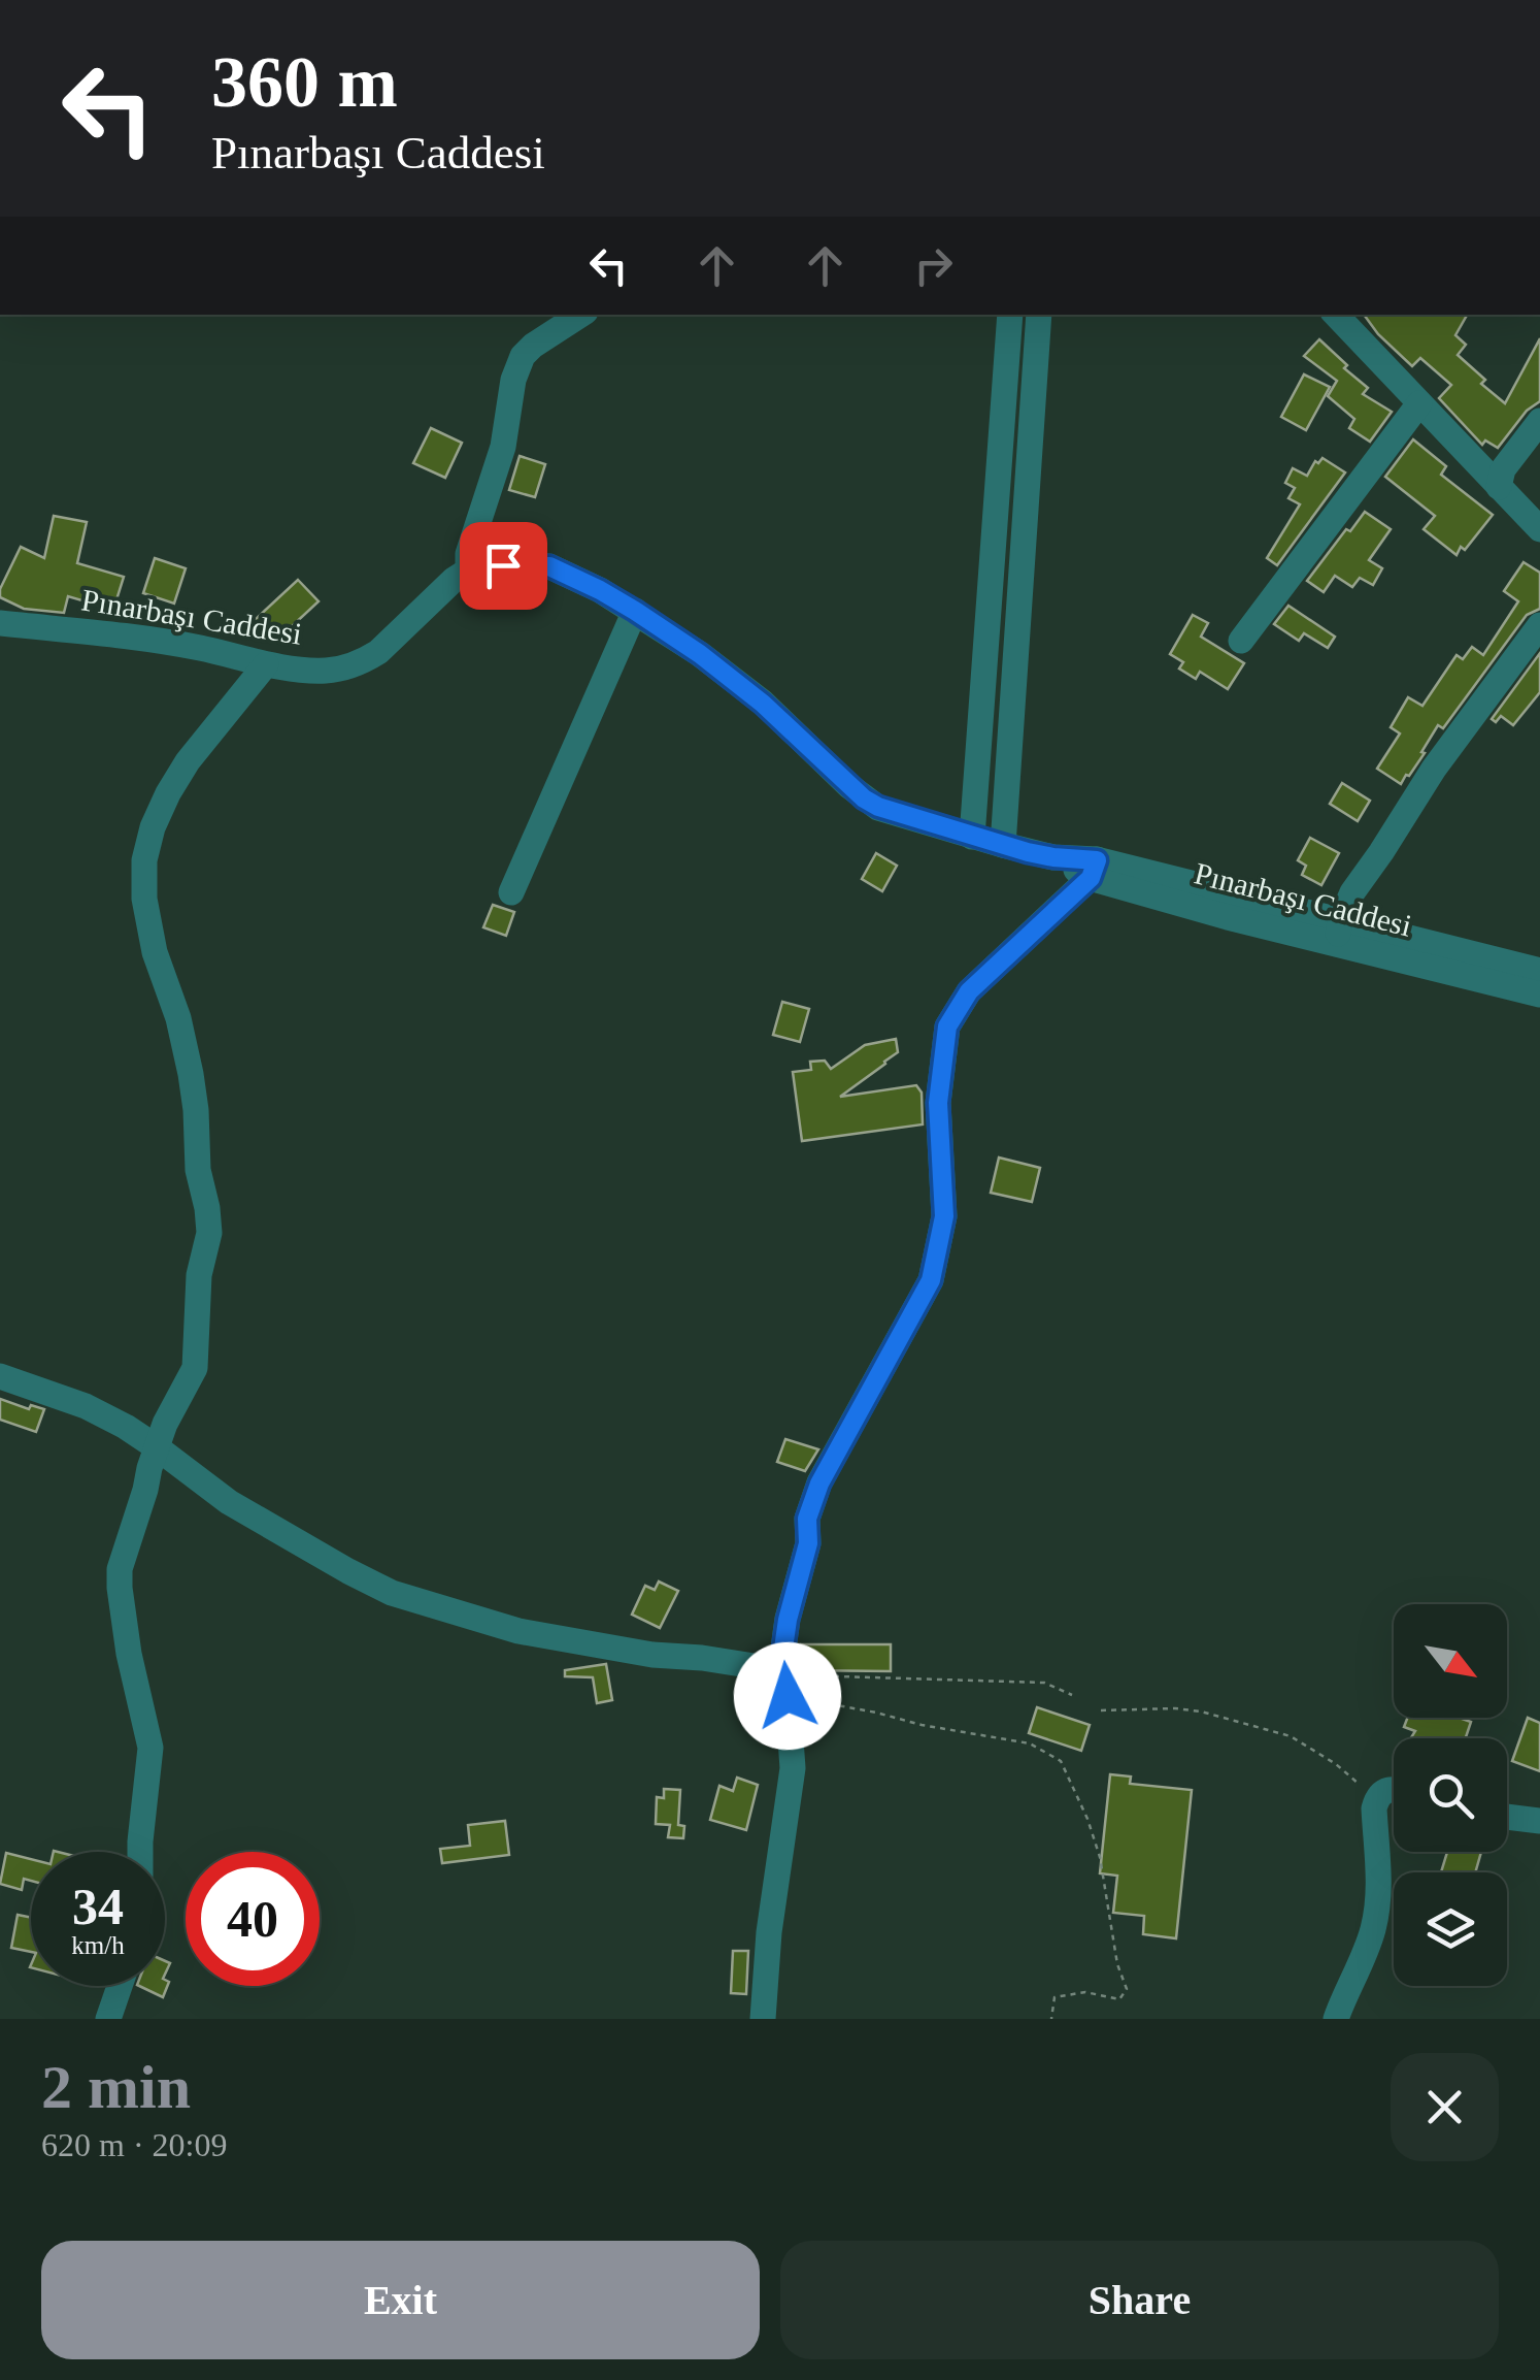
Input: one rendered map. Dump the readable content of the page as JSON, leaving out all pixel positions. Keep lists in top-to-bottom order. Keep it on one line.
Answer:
{"streets":{"street":["Pınarbaşı Caddesi"]},"north":"bottom right","page":{"turn":["360 m","Pınarbaşı Caddesi"],"speed":"34 km/h","limit":"40","heading":["2 min","620 m · 20:09"],"buttons":["Exit","Share"]}}
